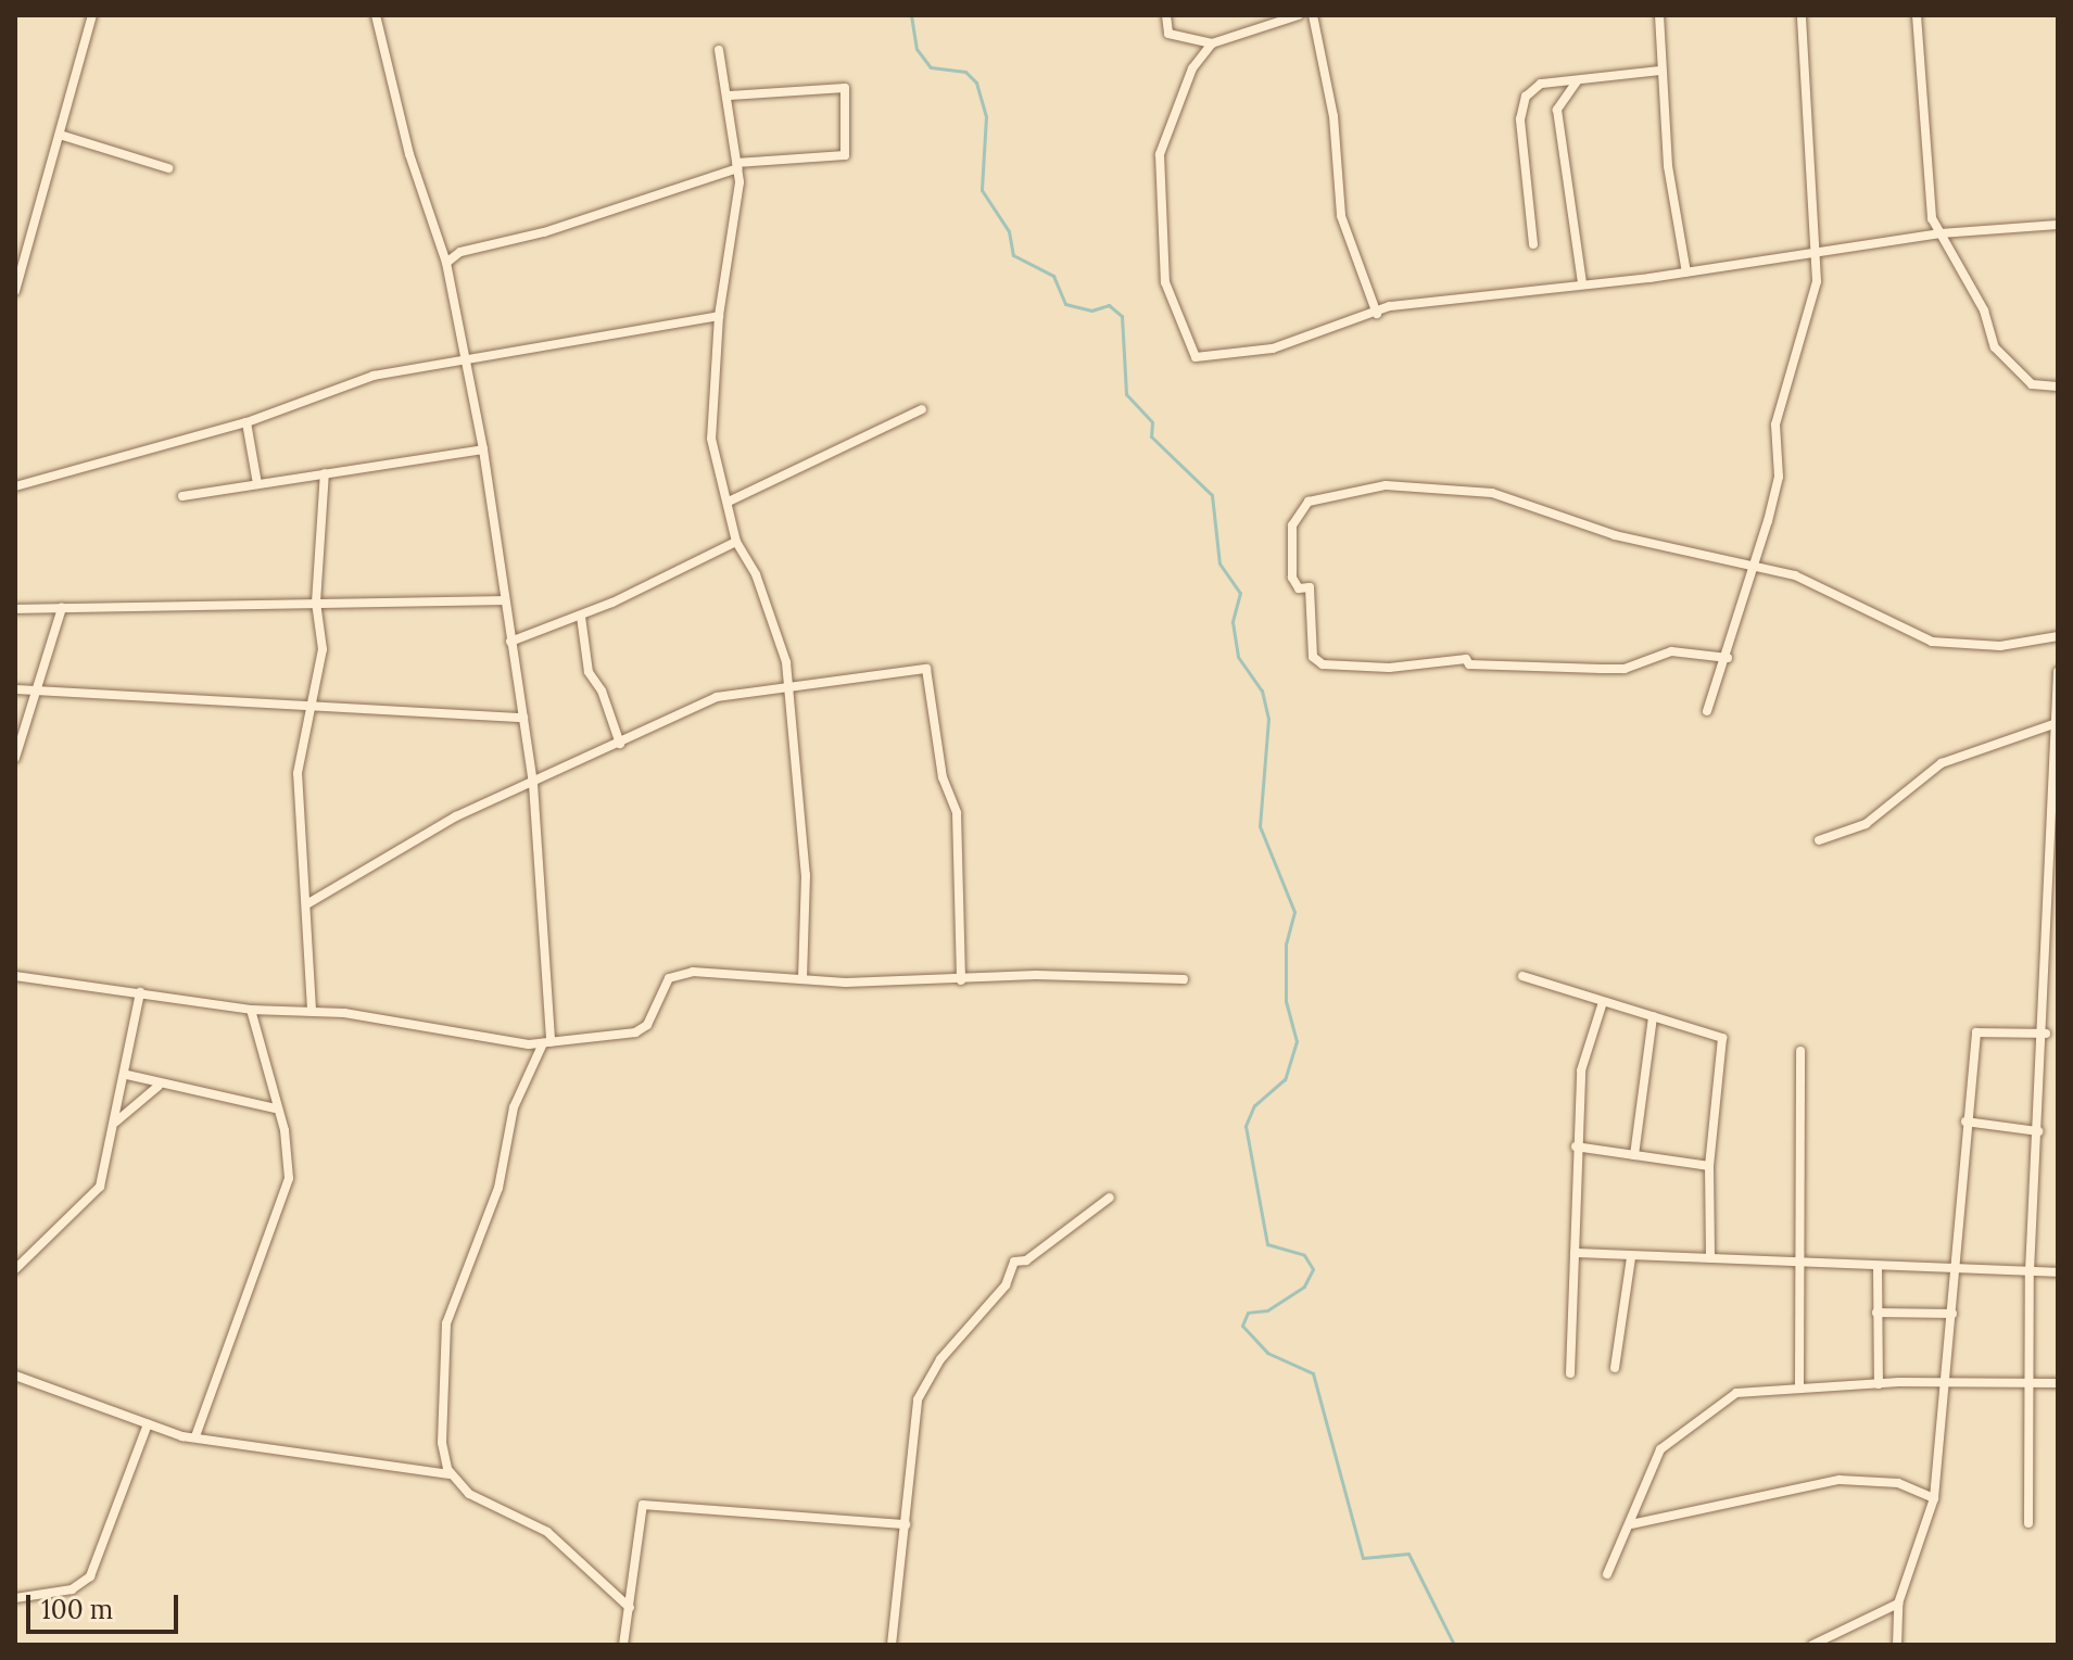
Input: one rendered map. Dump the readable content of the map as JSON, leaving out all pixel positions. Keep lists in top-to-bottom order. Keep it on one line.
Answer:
{"scale_bar":"100 m"}
